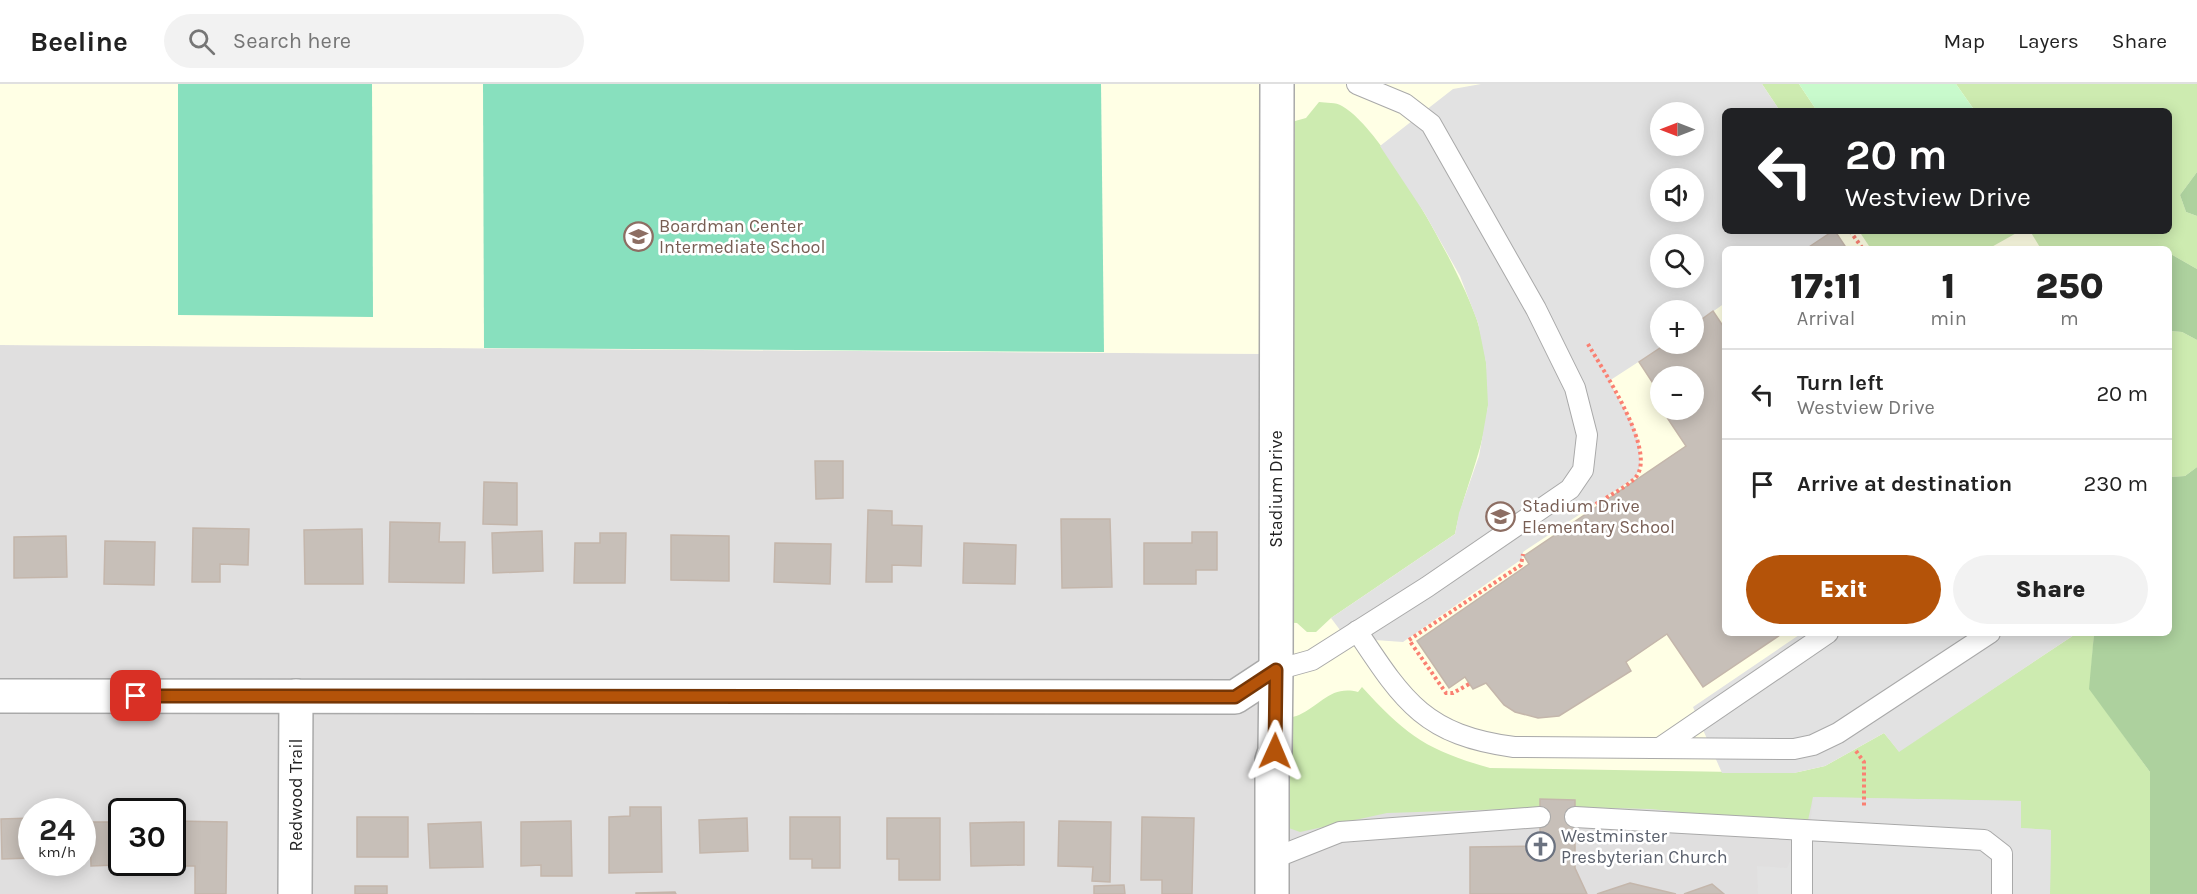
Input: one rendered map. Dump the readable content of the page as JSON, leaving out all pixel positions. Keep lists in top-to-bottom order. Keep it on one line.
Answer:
{"streets":{"street":["Stadium Drive","Redwood Trail"]},"places":{"school or university":["Boardman Center Intermediate School","Stadium Drive Elementary School"],"church":["Westminster Presbyterian Church"]},"north":"left","page":{"header":"Beeline","search":"Search here","nav":["Map","Layers","Share"],"map_buttons":["+","−"],"turn":["20 m","Westview Drive"],"eta":["17:11","Arrival","1","min","250","m"],"list":[{"name":"Turn left","note":"Westview Drive","value":"20 m"},{"name":"Arrive at destination","value":"230 m"}],"buttons":["Exit","Share"],"speed":"24 km/h","limit":"30"}}
